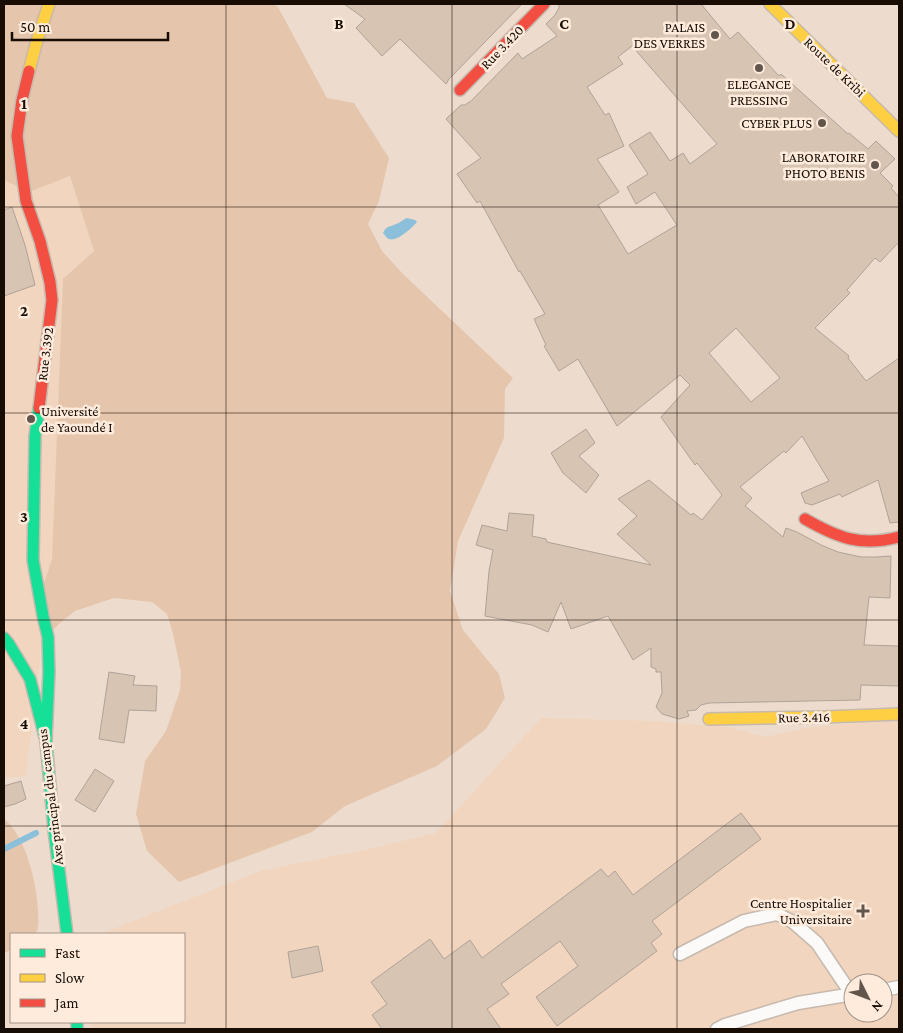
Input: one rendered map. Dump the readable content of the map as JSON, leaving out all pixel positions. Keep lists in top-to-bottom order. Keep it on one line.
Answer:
{"streets":{"street":["Rue 3.420","Route de Kribi","Rue 3.392","Rue 3.416","Axe principal du campus"]},"crossings":[["Rue 3.392","Axe principal du campus"]],"places":{"other":["PALAIS DES VERRES","ELEGANCE PRESSING","CYBER PLUS","LABORATOIRE PHOTO BENIS","Université de Yaoundé I"],"health":["Centre Hospitalier Universitaire"]},"legend":["Fast","Slow","Jam"],"scale_bar":"50 m","north":"bottom right","grid":{"columns":["B","C","D"],"rows":["1","2","3","4"]}}
